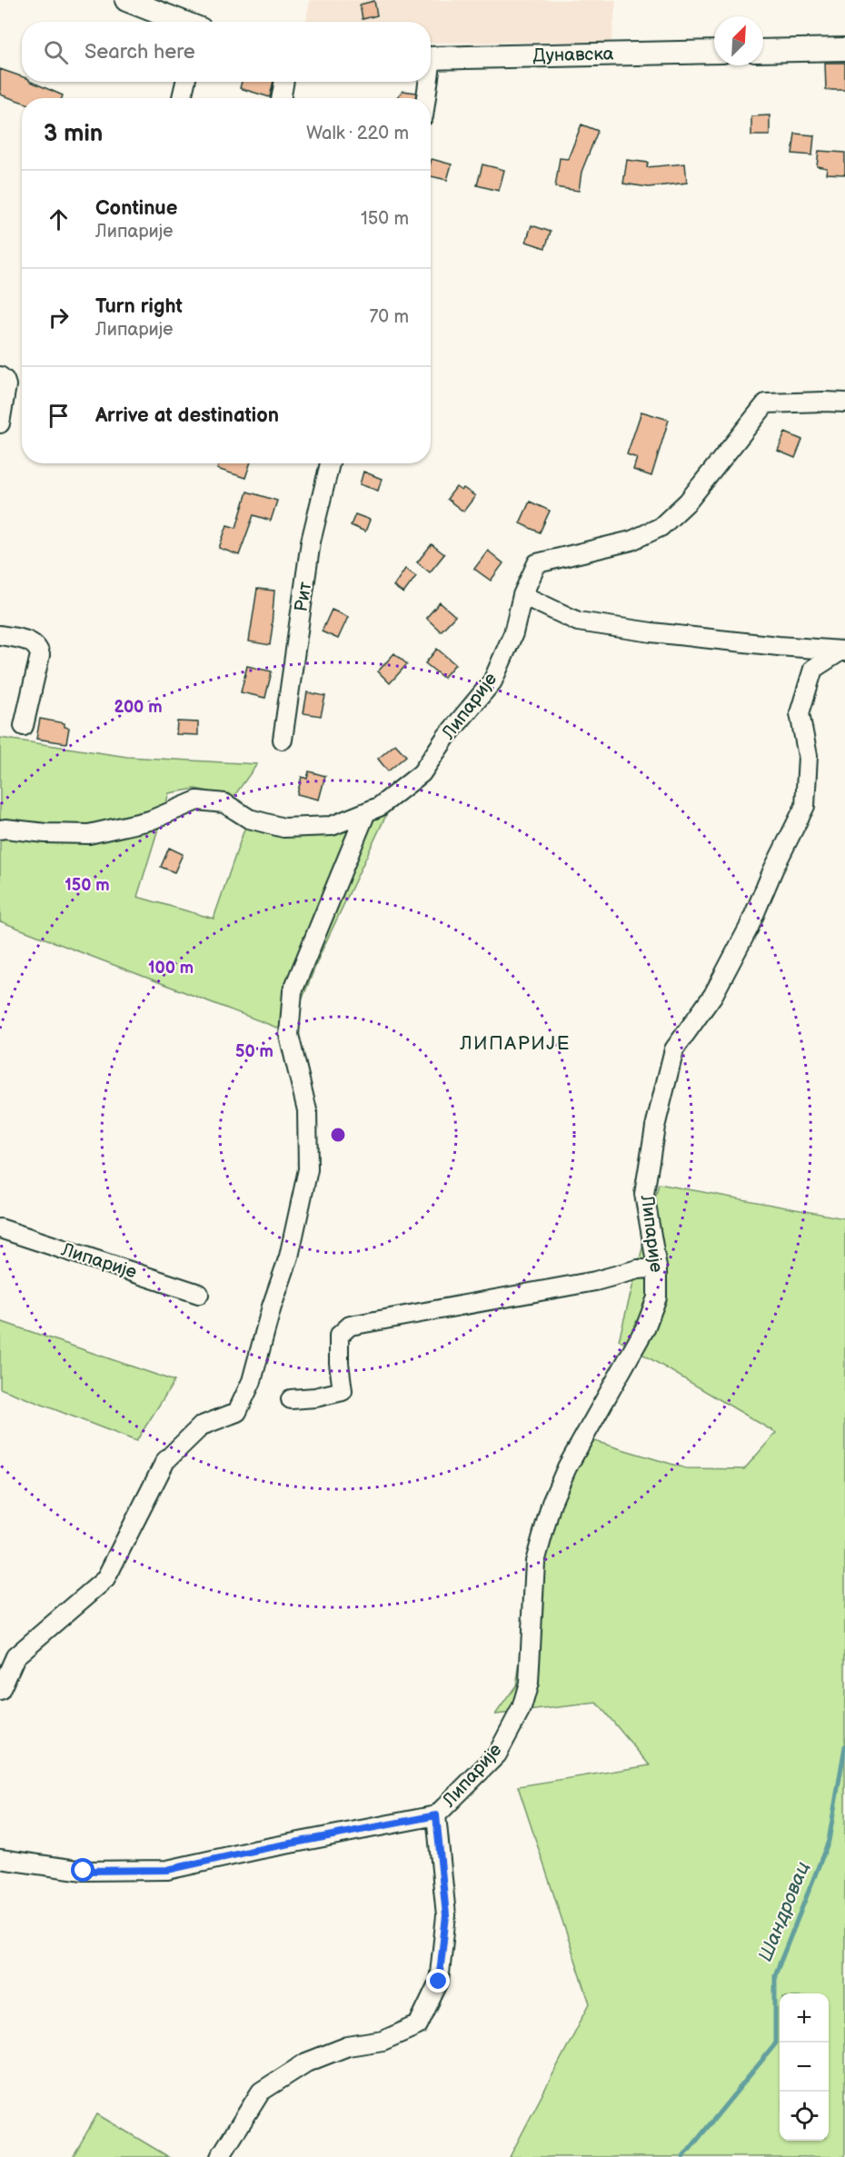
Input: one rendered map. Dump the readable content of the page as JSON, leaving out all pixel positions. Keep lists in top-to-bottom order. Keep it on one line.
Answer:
{"streets":{"main road":["Дунавска"],"street":["Рит","Липарије"]},"districts":["ЛИПАРИЈЕ"],"water":["Шандровац"],"north":"top right","page":{"search":"Search here","heading":["3 min","Walk · 220 m"],"list":[["Continue","Липарије","150 m"],["Turn right","Липарије","70 m"],"Arrive at destination"],"map_buttons":["+","−"]},"rings":["200 m","150 m","100 m","50 m"]}
